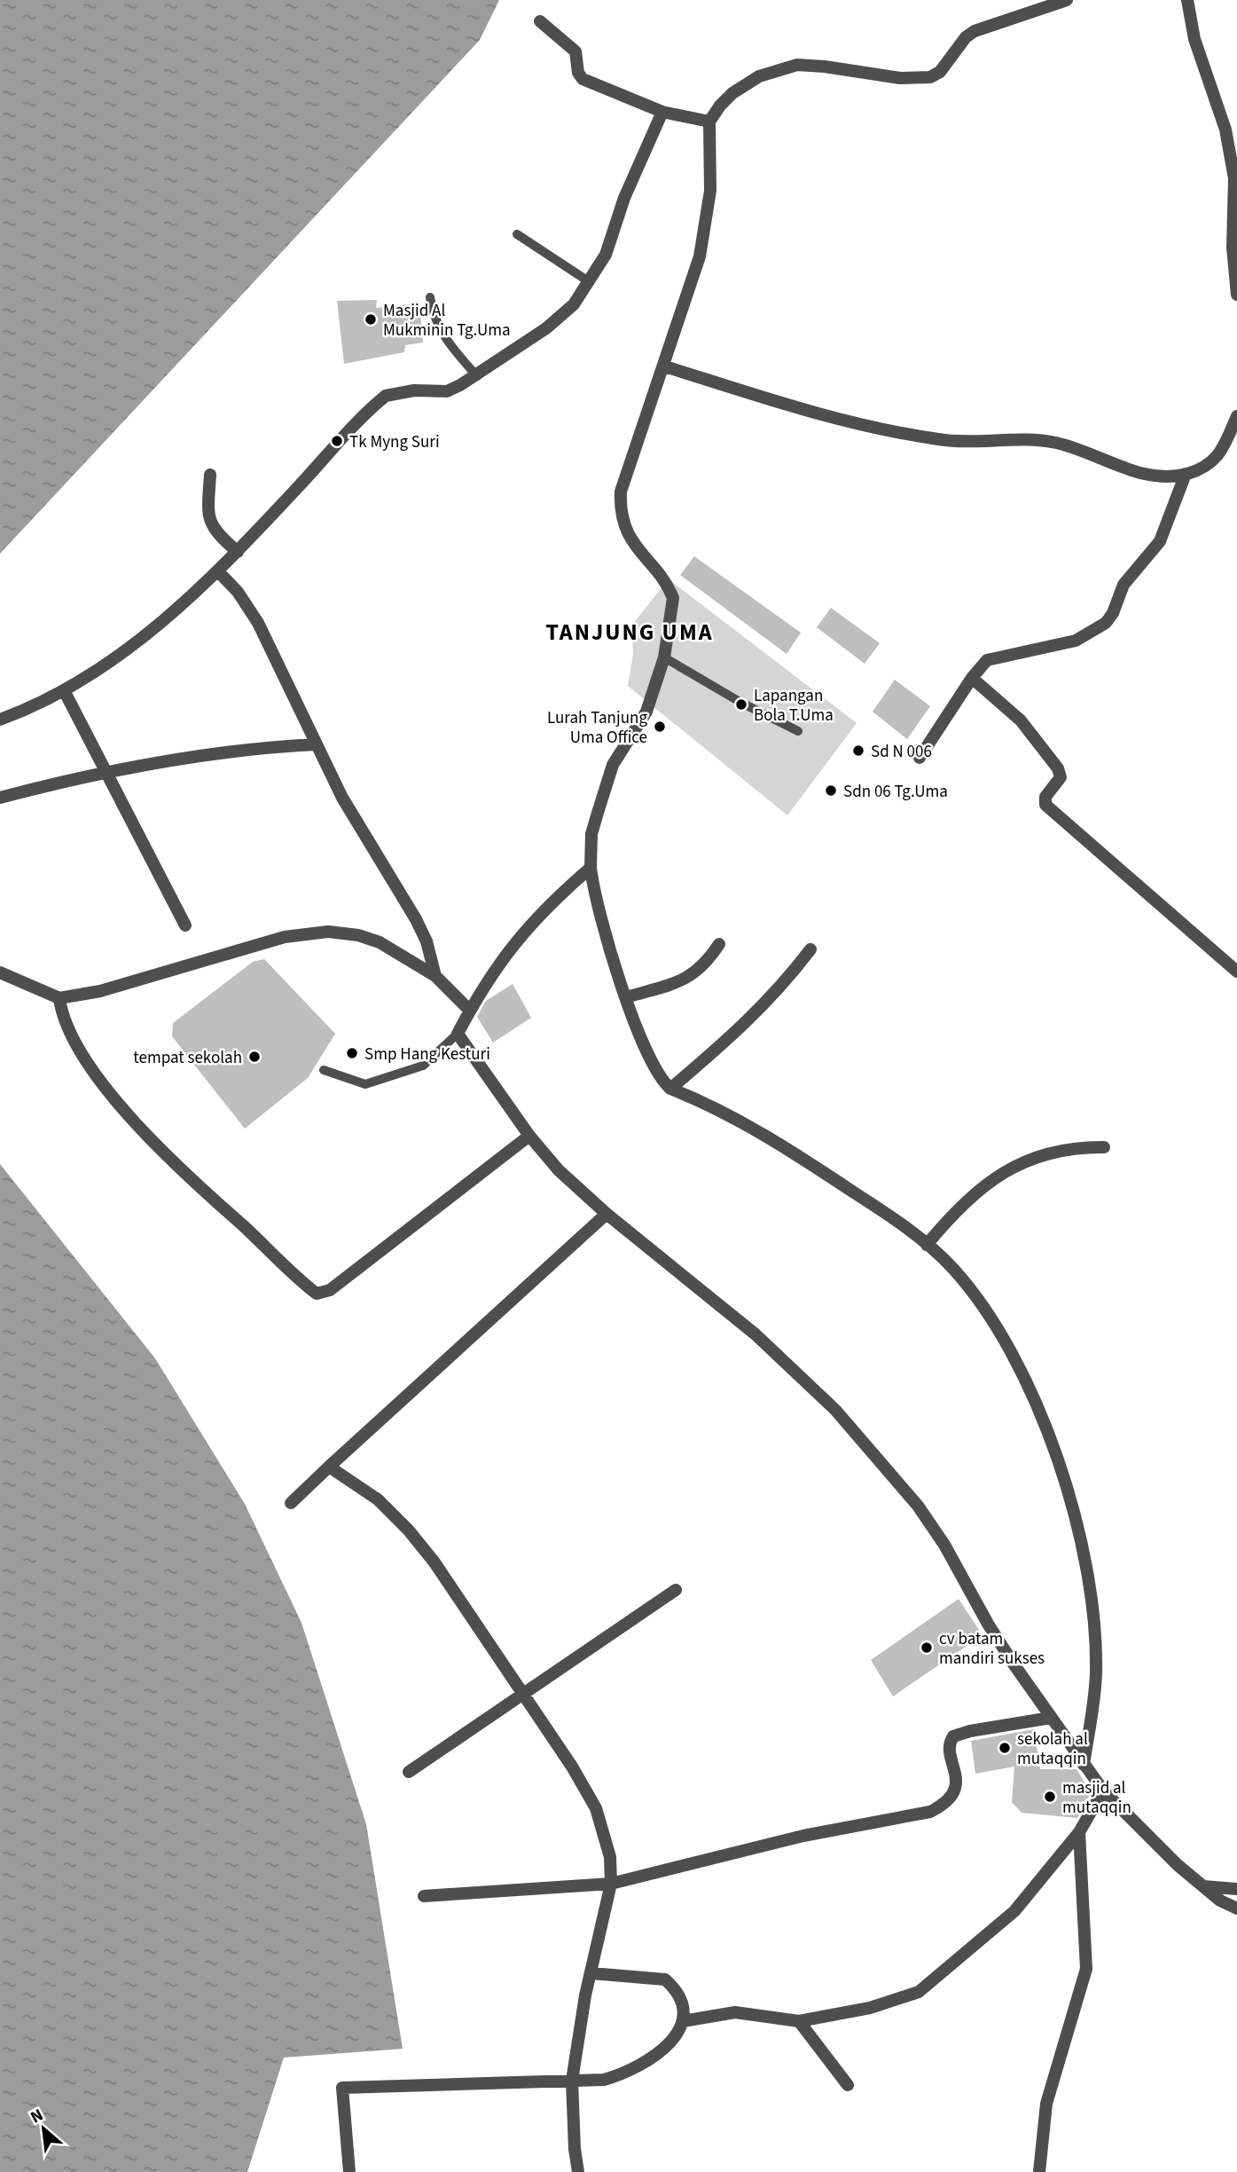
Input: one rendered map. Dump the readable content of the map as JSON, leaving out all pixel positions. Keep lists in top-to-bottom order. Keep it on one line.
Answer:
{"districts":["TANJUNG UMA"],"places":["Masjid Al Mukminin Tg.Uma","Tk Myng Suri","Lapangan Bola T.Uma","Lurah Tanjung Uma Office","Sd N 006","Sdn 06 Tg.Uma","Smp Hang Kesturi","tempat sekolah","cv batam mandiri sukses","sekolah al mutaqqin","masjid al mutaqqin"],"north":"top left"}
